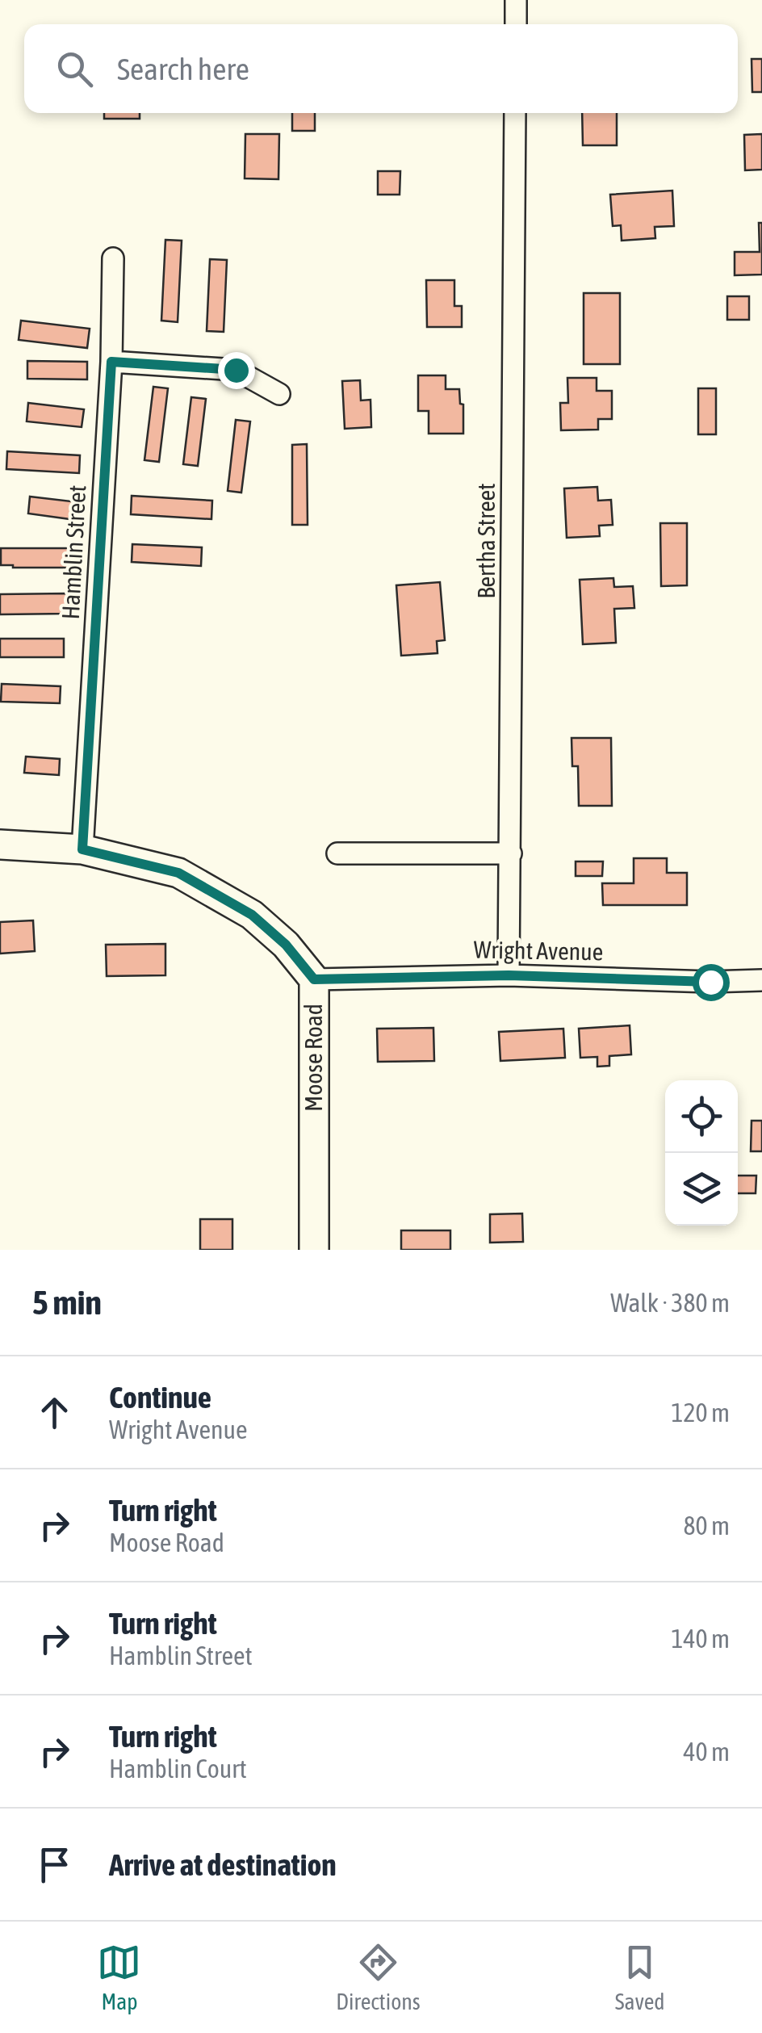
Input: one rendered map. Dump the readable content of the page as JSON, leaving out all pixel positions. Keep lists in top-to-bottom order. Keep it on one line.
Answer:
{"streets":{"street":["Bertha Street","Hamblin Street","Wright Avenue","Moose Road"]},"crossings":[["Bertha Street","Wright Avenue"],["Hamblin Street","Moose Road"],["Wright Avenue","Moose Road"]],"page":{"search":"Search here","heading":["5 min","Walk · 380 m"],"list":[["Continue","Wright Avenue","120 m"],["Turn right","Moose Road","80 m"],["Turn right","Hamblin Street","140 m"],["Turn right","Hamblin Court","40 m"],"Arrive at destination"],"nav":["Map","Directions","Saved"]}}
